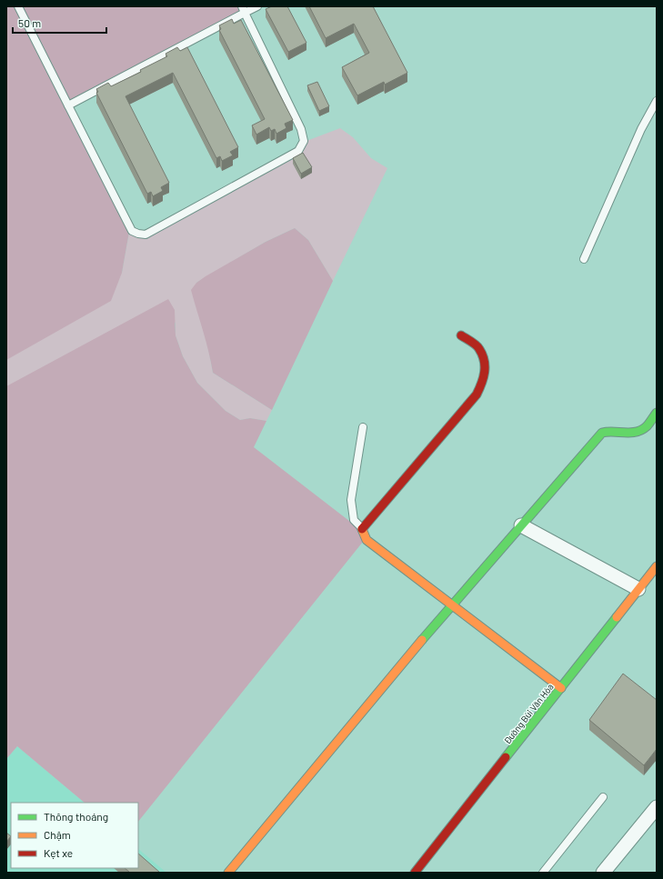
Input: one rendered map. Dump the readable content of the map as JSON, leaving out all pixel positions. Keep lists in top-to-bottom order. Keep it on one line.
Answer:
{"streets":{"street":["Đường Bùi Văn Hòa"]},"legend":["Thông thoáng","Chậm","Kẹt xe"],"scale_bar":"50 m"}
